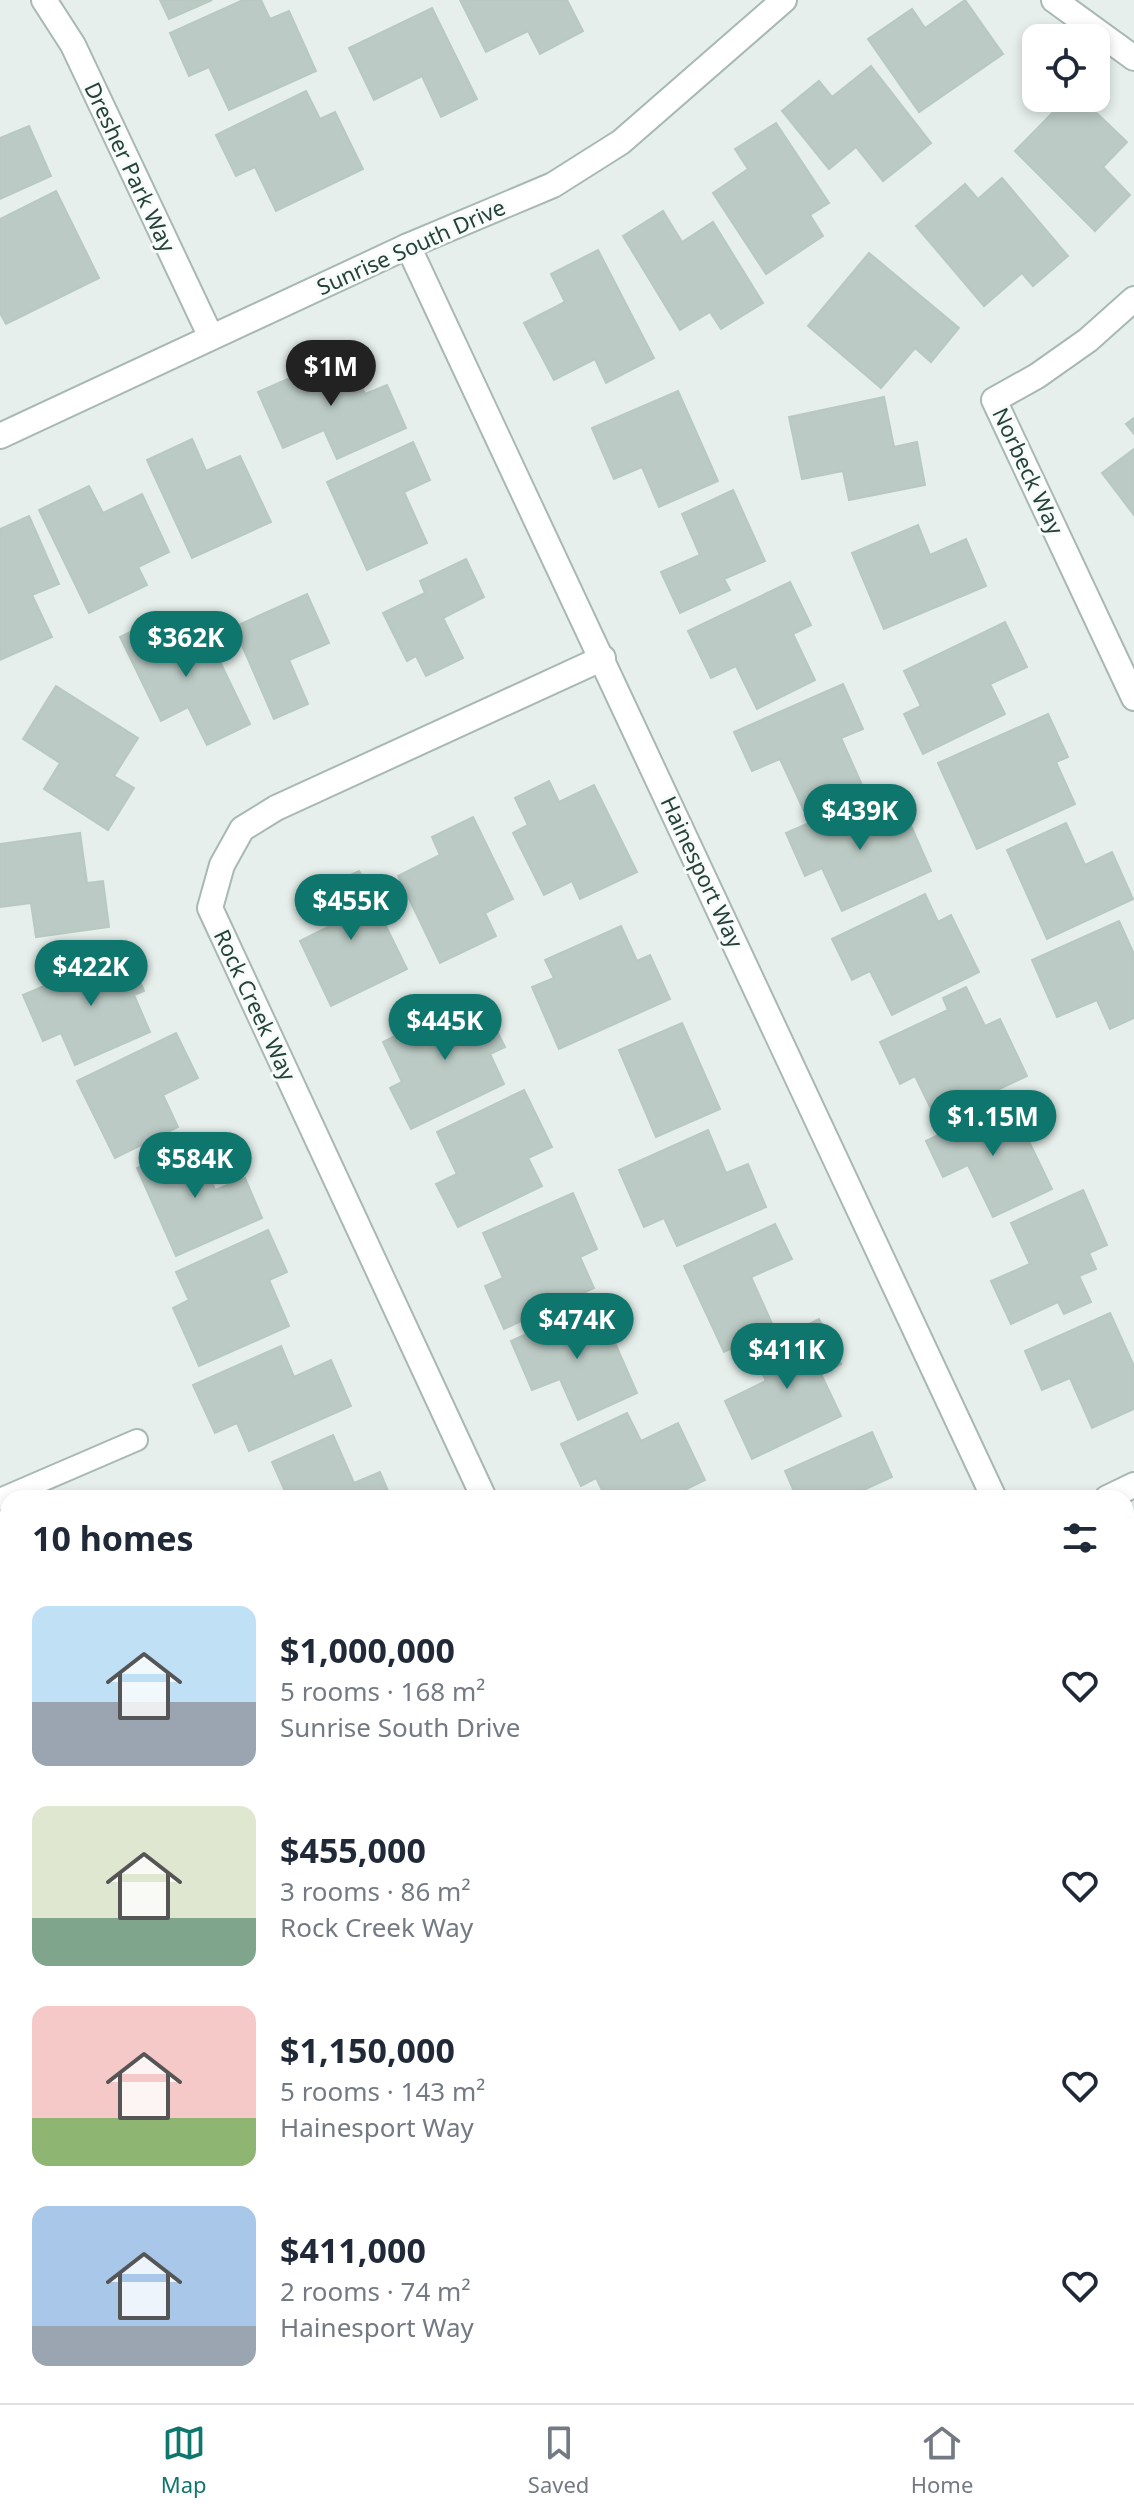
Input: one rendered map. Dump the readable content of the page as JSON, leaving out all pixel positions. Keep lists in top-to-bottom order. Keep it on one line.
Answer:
{"streets":{"street":["Dresher Park Way","Sunrise South Drive","Norbeck Way","Hainesport Way","Rock Creek Way"]},"crossings":[["Dresher Park Way","Sunrise South Drive"],["Sunrise South Drive","Hainesport Way"],["Hainesport Way","Rock Creek Way"]],"page":{"price":["$1M","$362K","$439K","$455K","$422K","$445K","$1.15M","$584K","$474K","$411K"],"heading":"10 homes","list":[{"name":"$1,000,000","note":"5 rooms · 168 m² · Sunrise South Drive"},{"name":"$455,000","note":"3 rooms · 86 m² · Rock Creek Way"},{"name":"$1,150,000","note":"5 rooms · 143 m² · Hainesport Way"},{"name":"$411,000","note":"2 rooms · 74 m² · Hainesport Way"}],"tabs":["Map","Saved","Home"]}}
